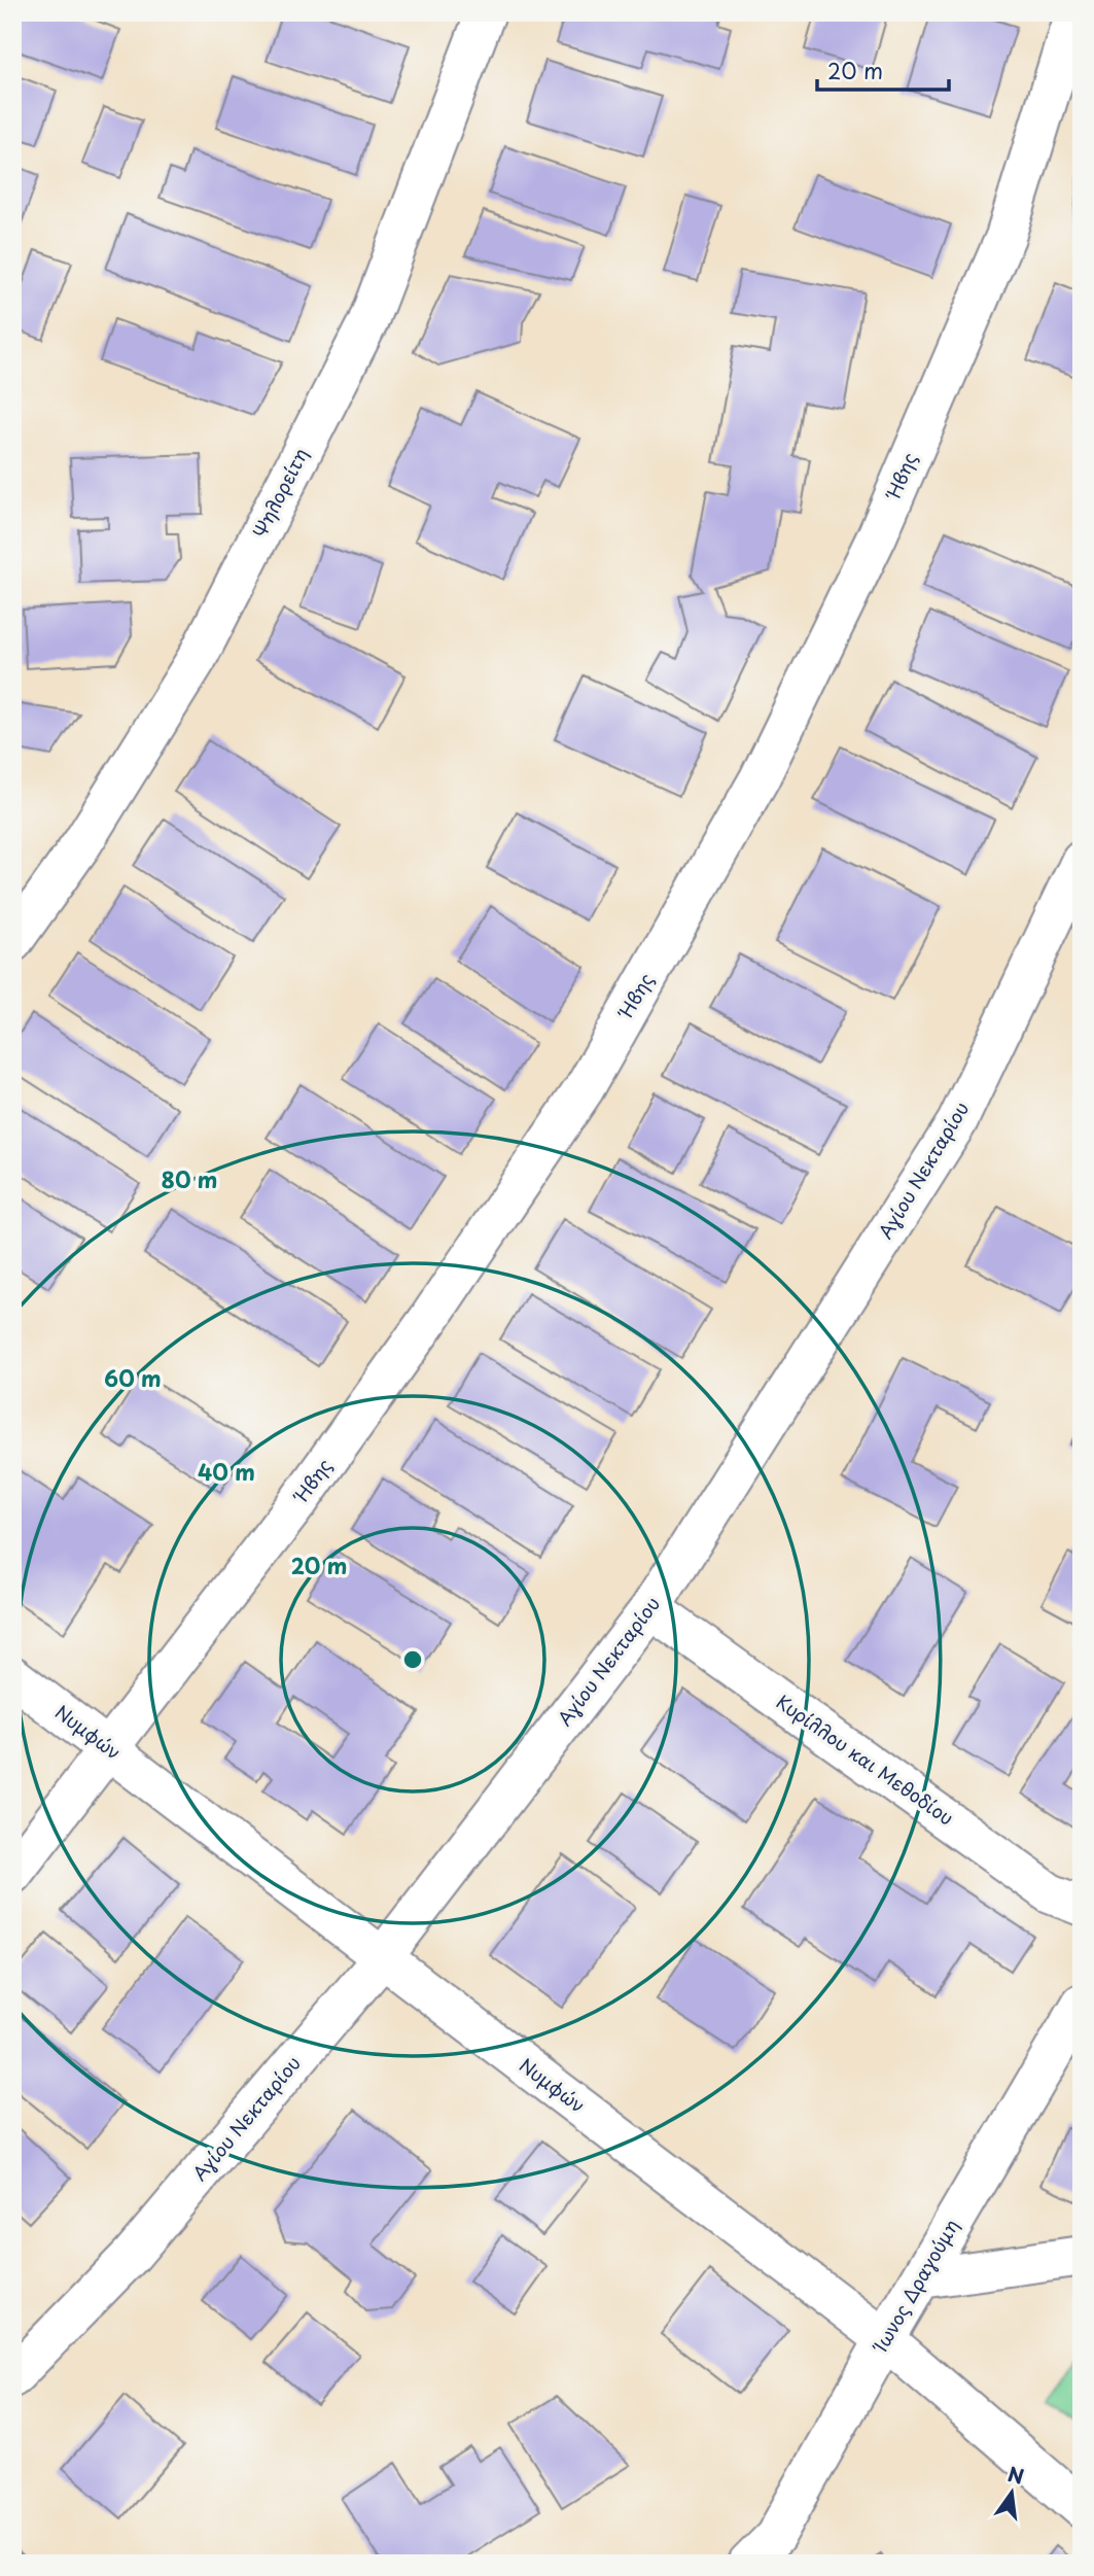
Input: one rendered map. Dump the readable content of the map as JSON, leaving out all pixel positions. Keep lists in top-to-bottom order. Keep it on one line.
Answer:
{"streets":{"street":["Ήβης","Ψηλορείτη","Αγίου Νεκταρίου","Νυμφών","Κυρίλλου και Μεθοδίου","Ίωνος Δραγούμη"]},"crossings":[["Ήβης","Νυμφών"],["Αγίου Νεκταρίου","Νυμφών"],["Αγίου Νεκταρίου","Κυρίλλου και Μεθοδίου"],["Νυμφών","Ίωνος Δραγούμη"]],"scale_bar":"20 m","north":"top","rings":["80 m","60 m","40 m","20 m"]}
